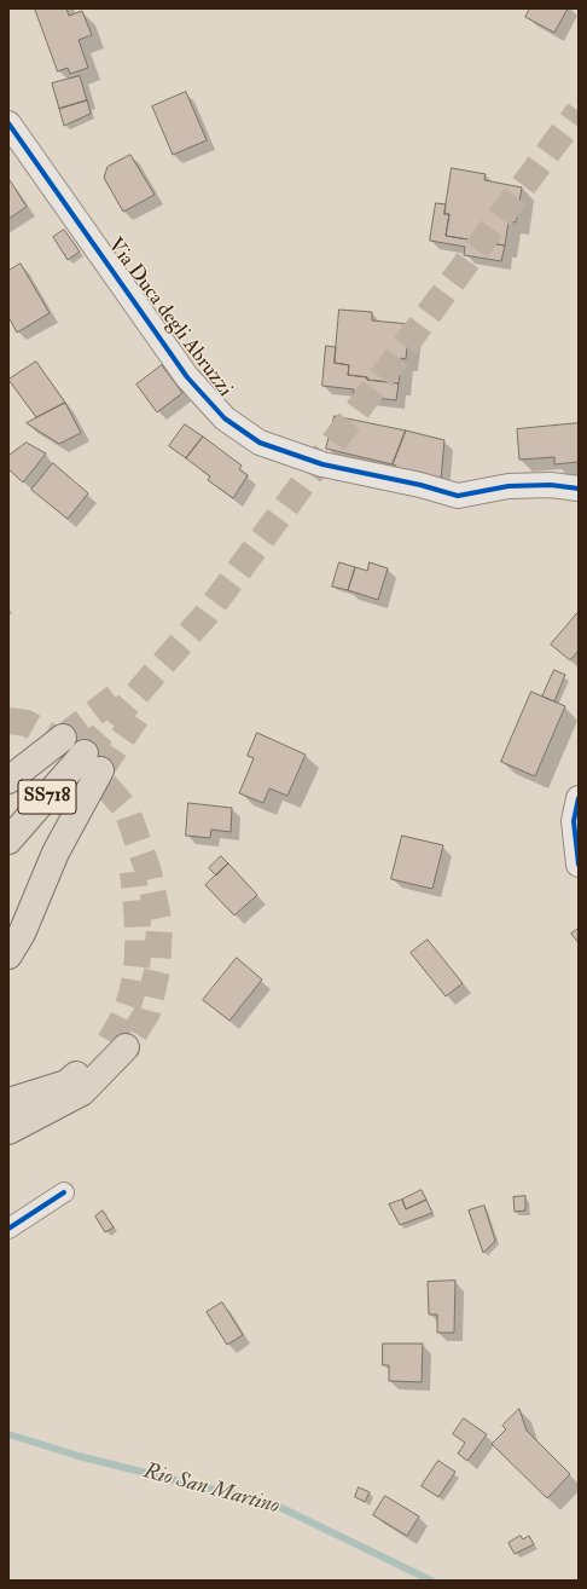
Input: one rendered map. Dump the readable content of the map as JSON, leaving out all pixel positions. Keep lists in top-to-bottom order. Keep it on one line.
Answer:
{"streets":{"highway":["SS718"],"street":["Via Duca degli Abruzzi"]},"water":["Rio San Martino"]}
